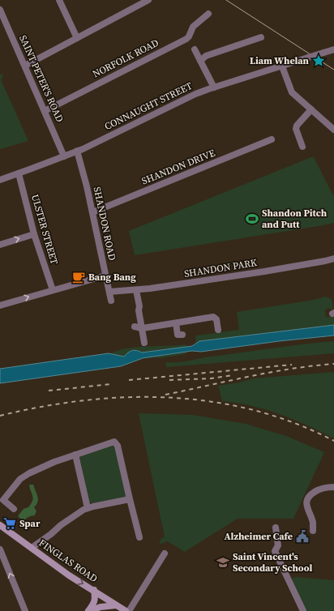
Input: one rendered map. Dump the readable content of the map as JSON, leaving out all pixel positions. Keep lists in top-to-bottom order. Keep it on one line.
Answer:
{"streets":{"main road":["FINGLAS ROAD"],"street":["NORFOLK ROAD","SAINT PETER'S ROAD","CONNAUGHT STREET","SHANDON DRIVE","SHANDON ROAD","ULSTER STREET","SHANDON PARK"]},"crossings":[["NORFOLK ROAD","SAINT PETER'S ROAD"],["SAINT PETER'S ROAD","CONNAUGHT STREET"],["CONNAUGHT STREET","SHANDON ROAD"],["CONNAUGHT STREET","ULSTER STREET"],["SHANDON DRIVE","SHANDON ROAD"],["SHANDON ROAD","SHANDON PARK"]],"one_way":["FINGLAS ROAD"],"places":{"place":["Liam Whelan"],"sports":["Shandon Pitch and Putt"],"cafe":["Bang Bang"],"supermarket":["Spar"],"public building":["Alzheimer Cafe"],"school or university":["Saint Vincent's Secondary School"]}}
